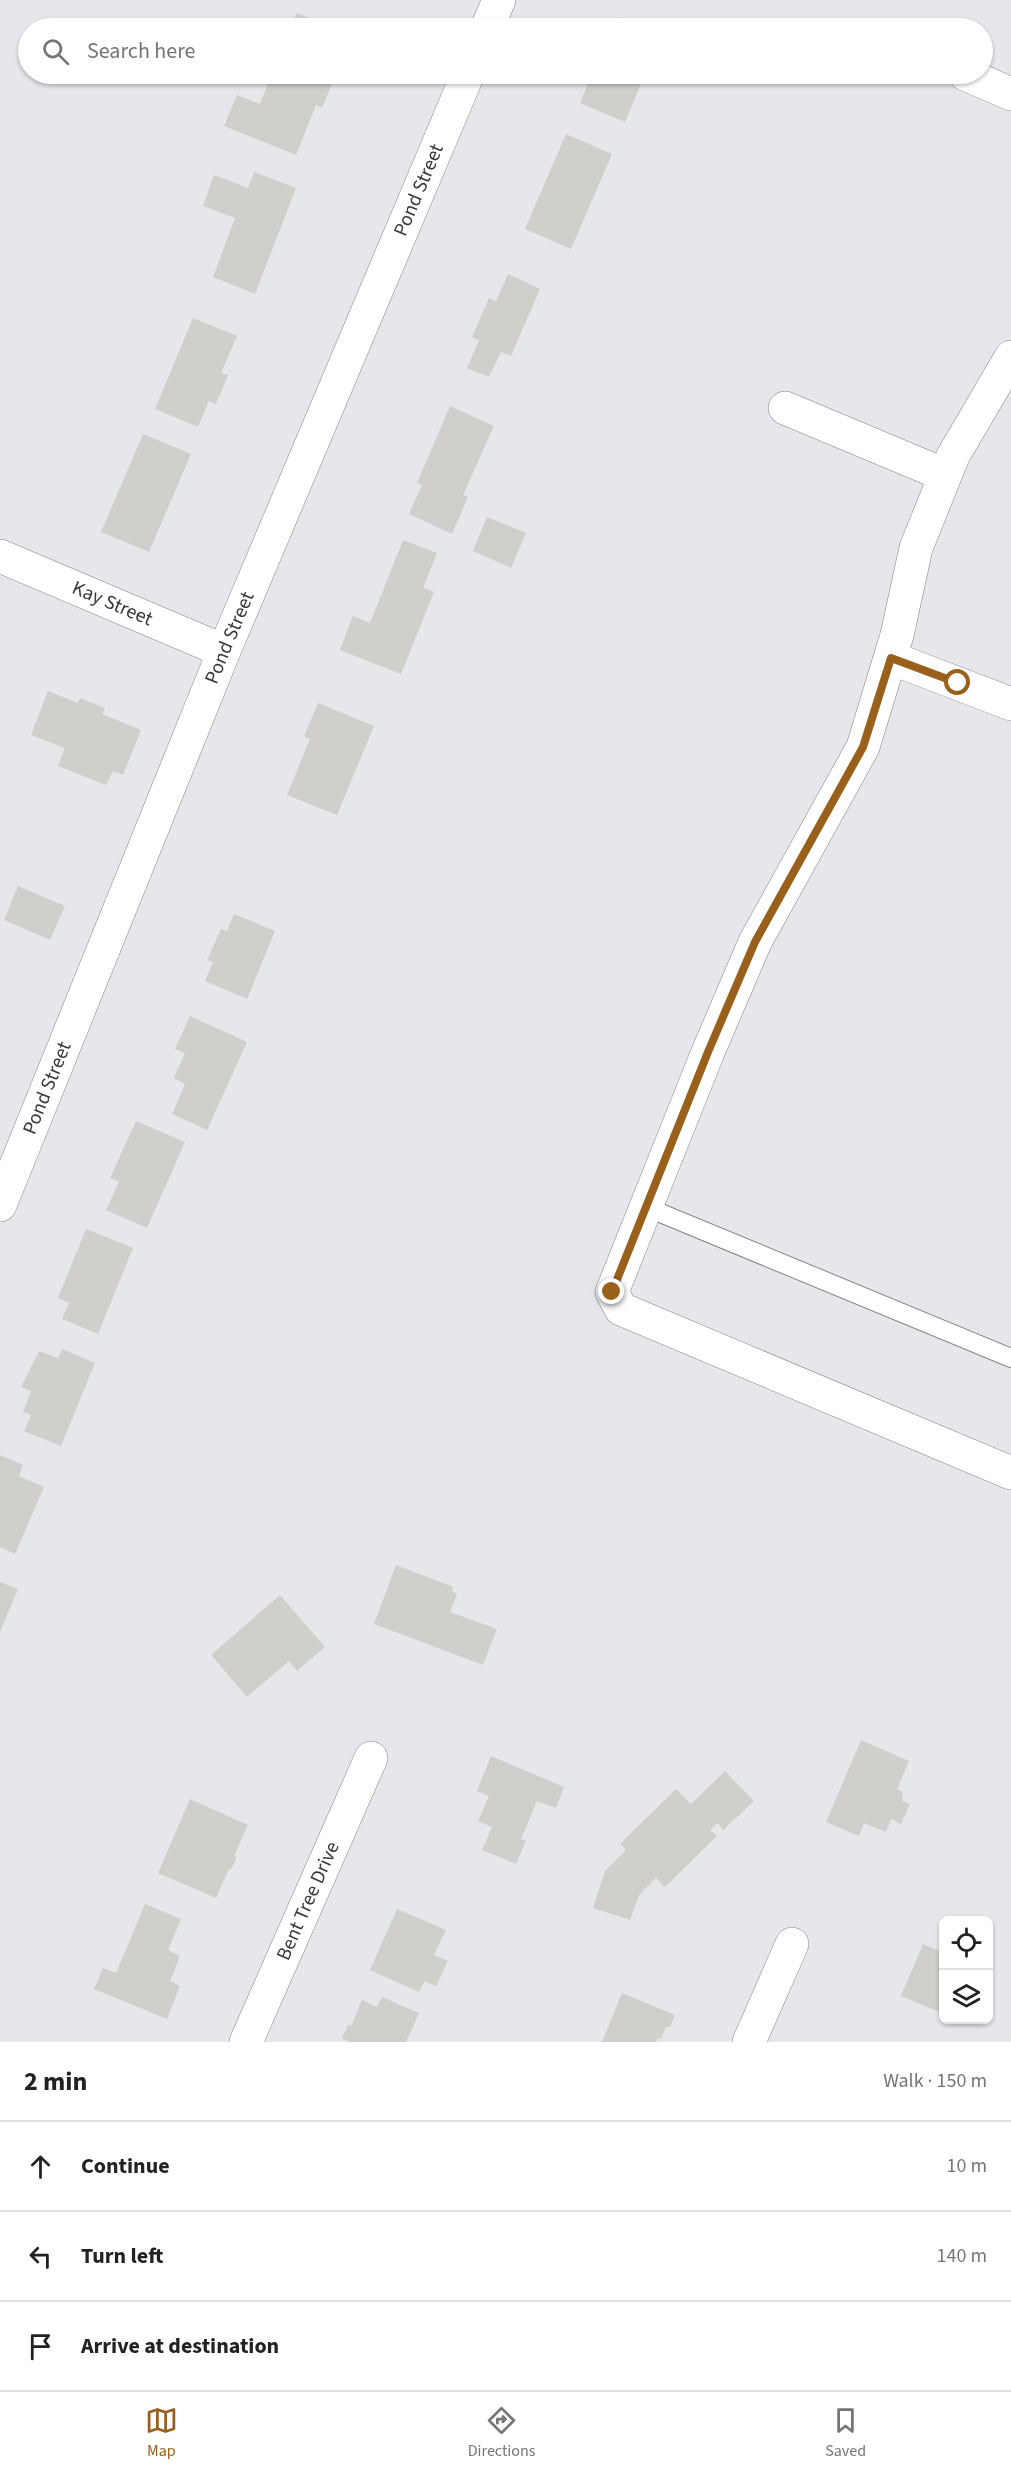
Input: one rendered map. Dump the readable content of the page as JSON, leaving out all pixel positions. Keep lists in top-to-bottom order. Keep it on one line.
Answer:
{"streets":{"street":["Pond Street","Kay Street","Bent Tree Drive"]},"crossings":[["Pond Street","Kay Street"]],"page":{"search":"Search here","heading":["2 min","Walk · 150 m"],"list":[["Continue","10 m"],["Turn left","140 m"],"Arrive at destination"],"nav":["Map","Directions","Saved"]}}
